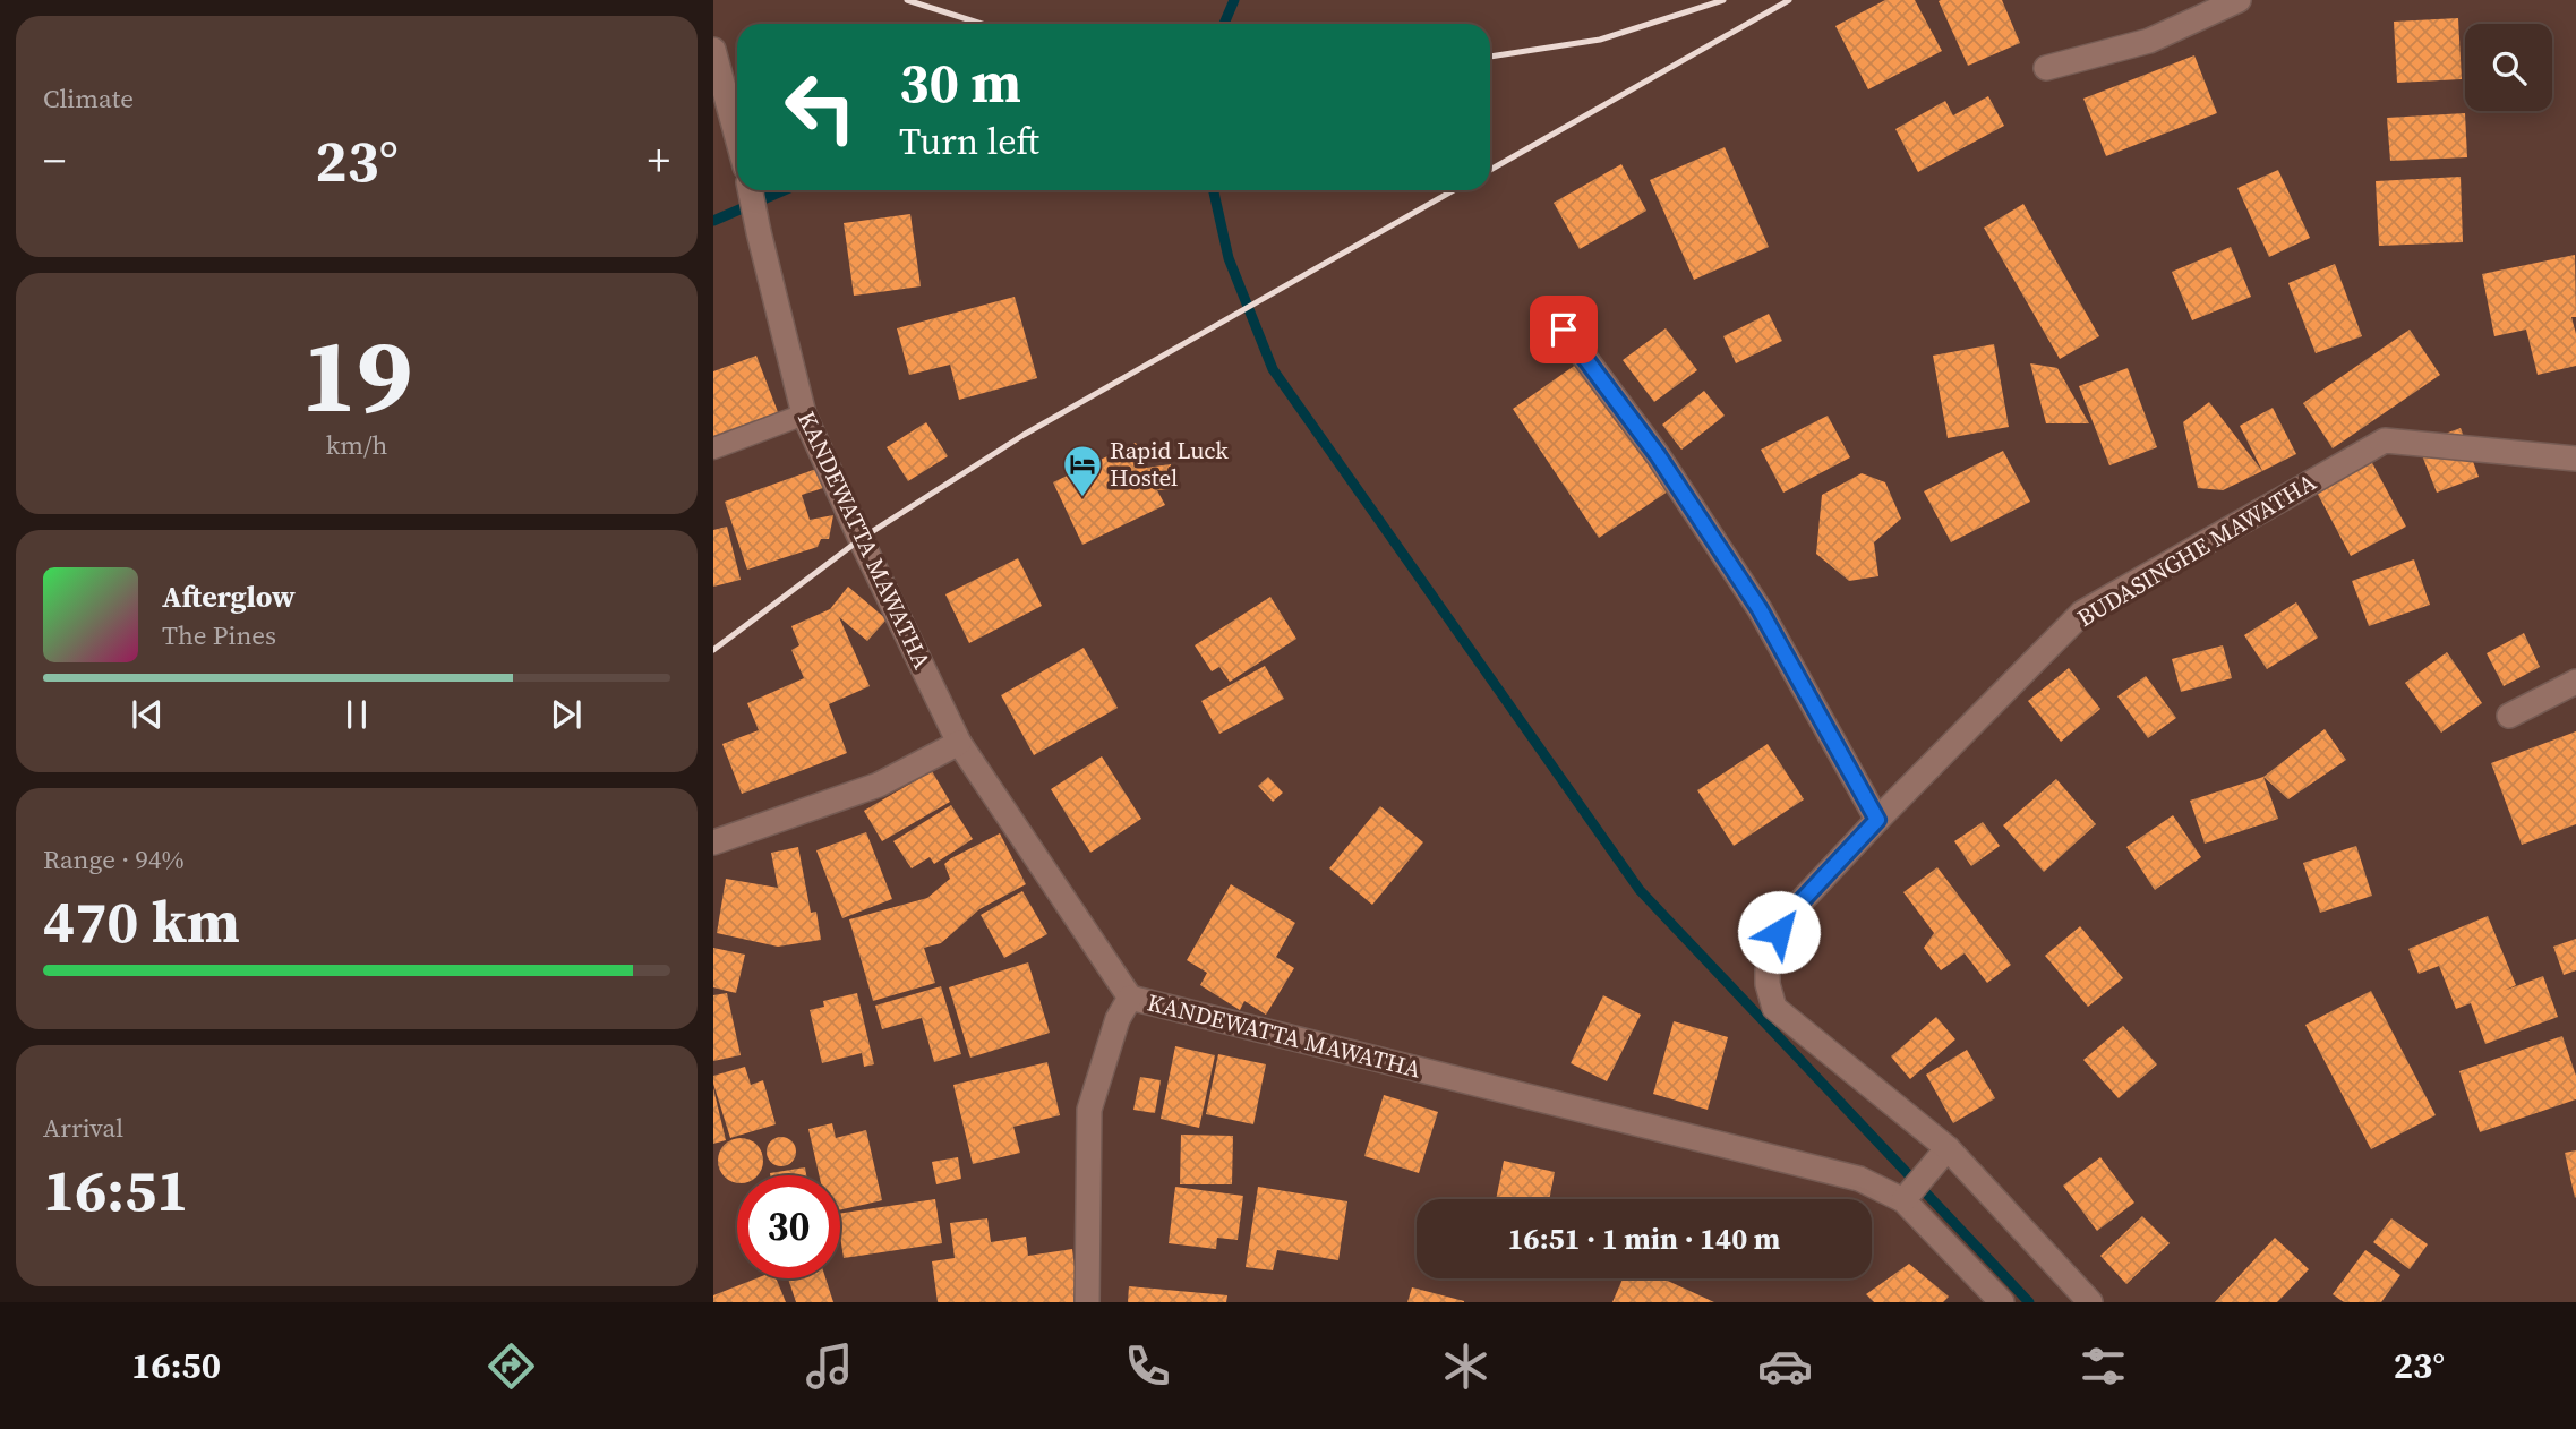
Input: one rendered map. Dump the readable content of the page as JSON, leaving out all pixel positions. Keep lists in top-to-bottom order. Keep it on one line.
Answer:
{"streets":{"street":["KANDEWATTA MAWATHA","BUDASINGHE MAWATHA"]},"places":{"hotel":["Rapid Luck Hostel"]},"page":{"tile":["Climate",["19","km/h"],["Range · 94%","470 km"],["Arrival","16:51"]],"turn":["30 m","Turn left"],"heat":["−","23°","+"],"song":["Afterglow","The Pines"],"limit":"30","trip":"16:51 · 1 min · 140 m","tabs":["16:50","23°"]}}
